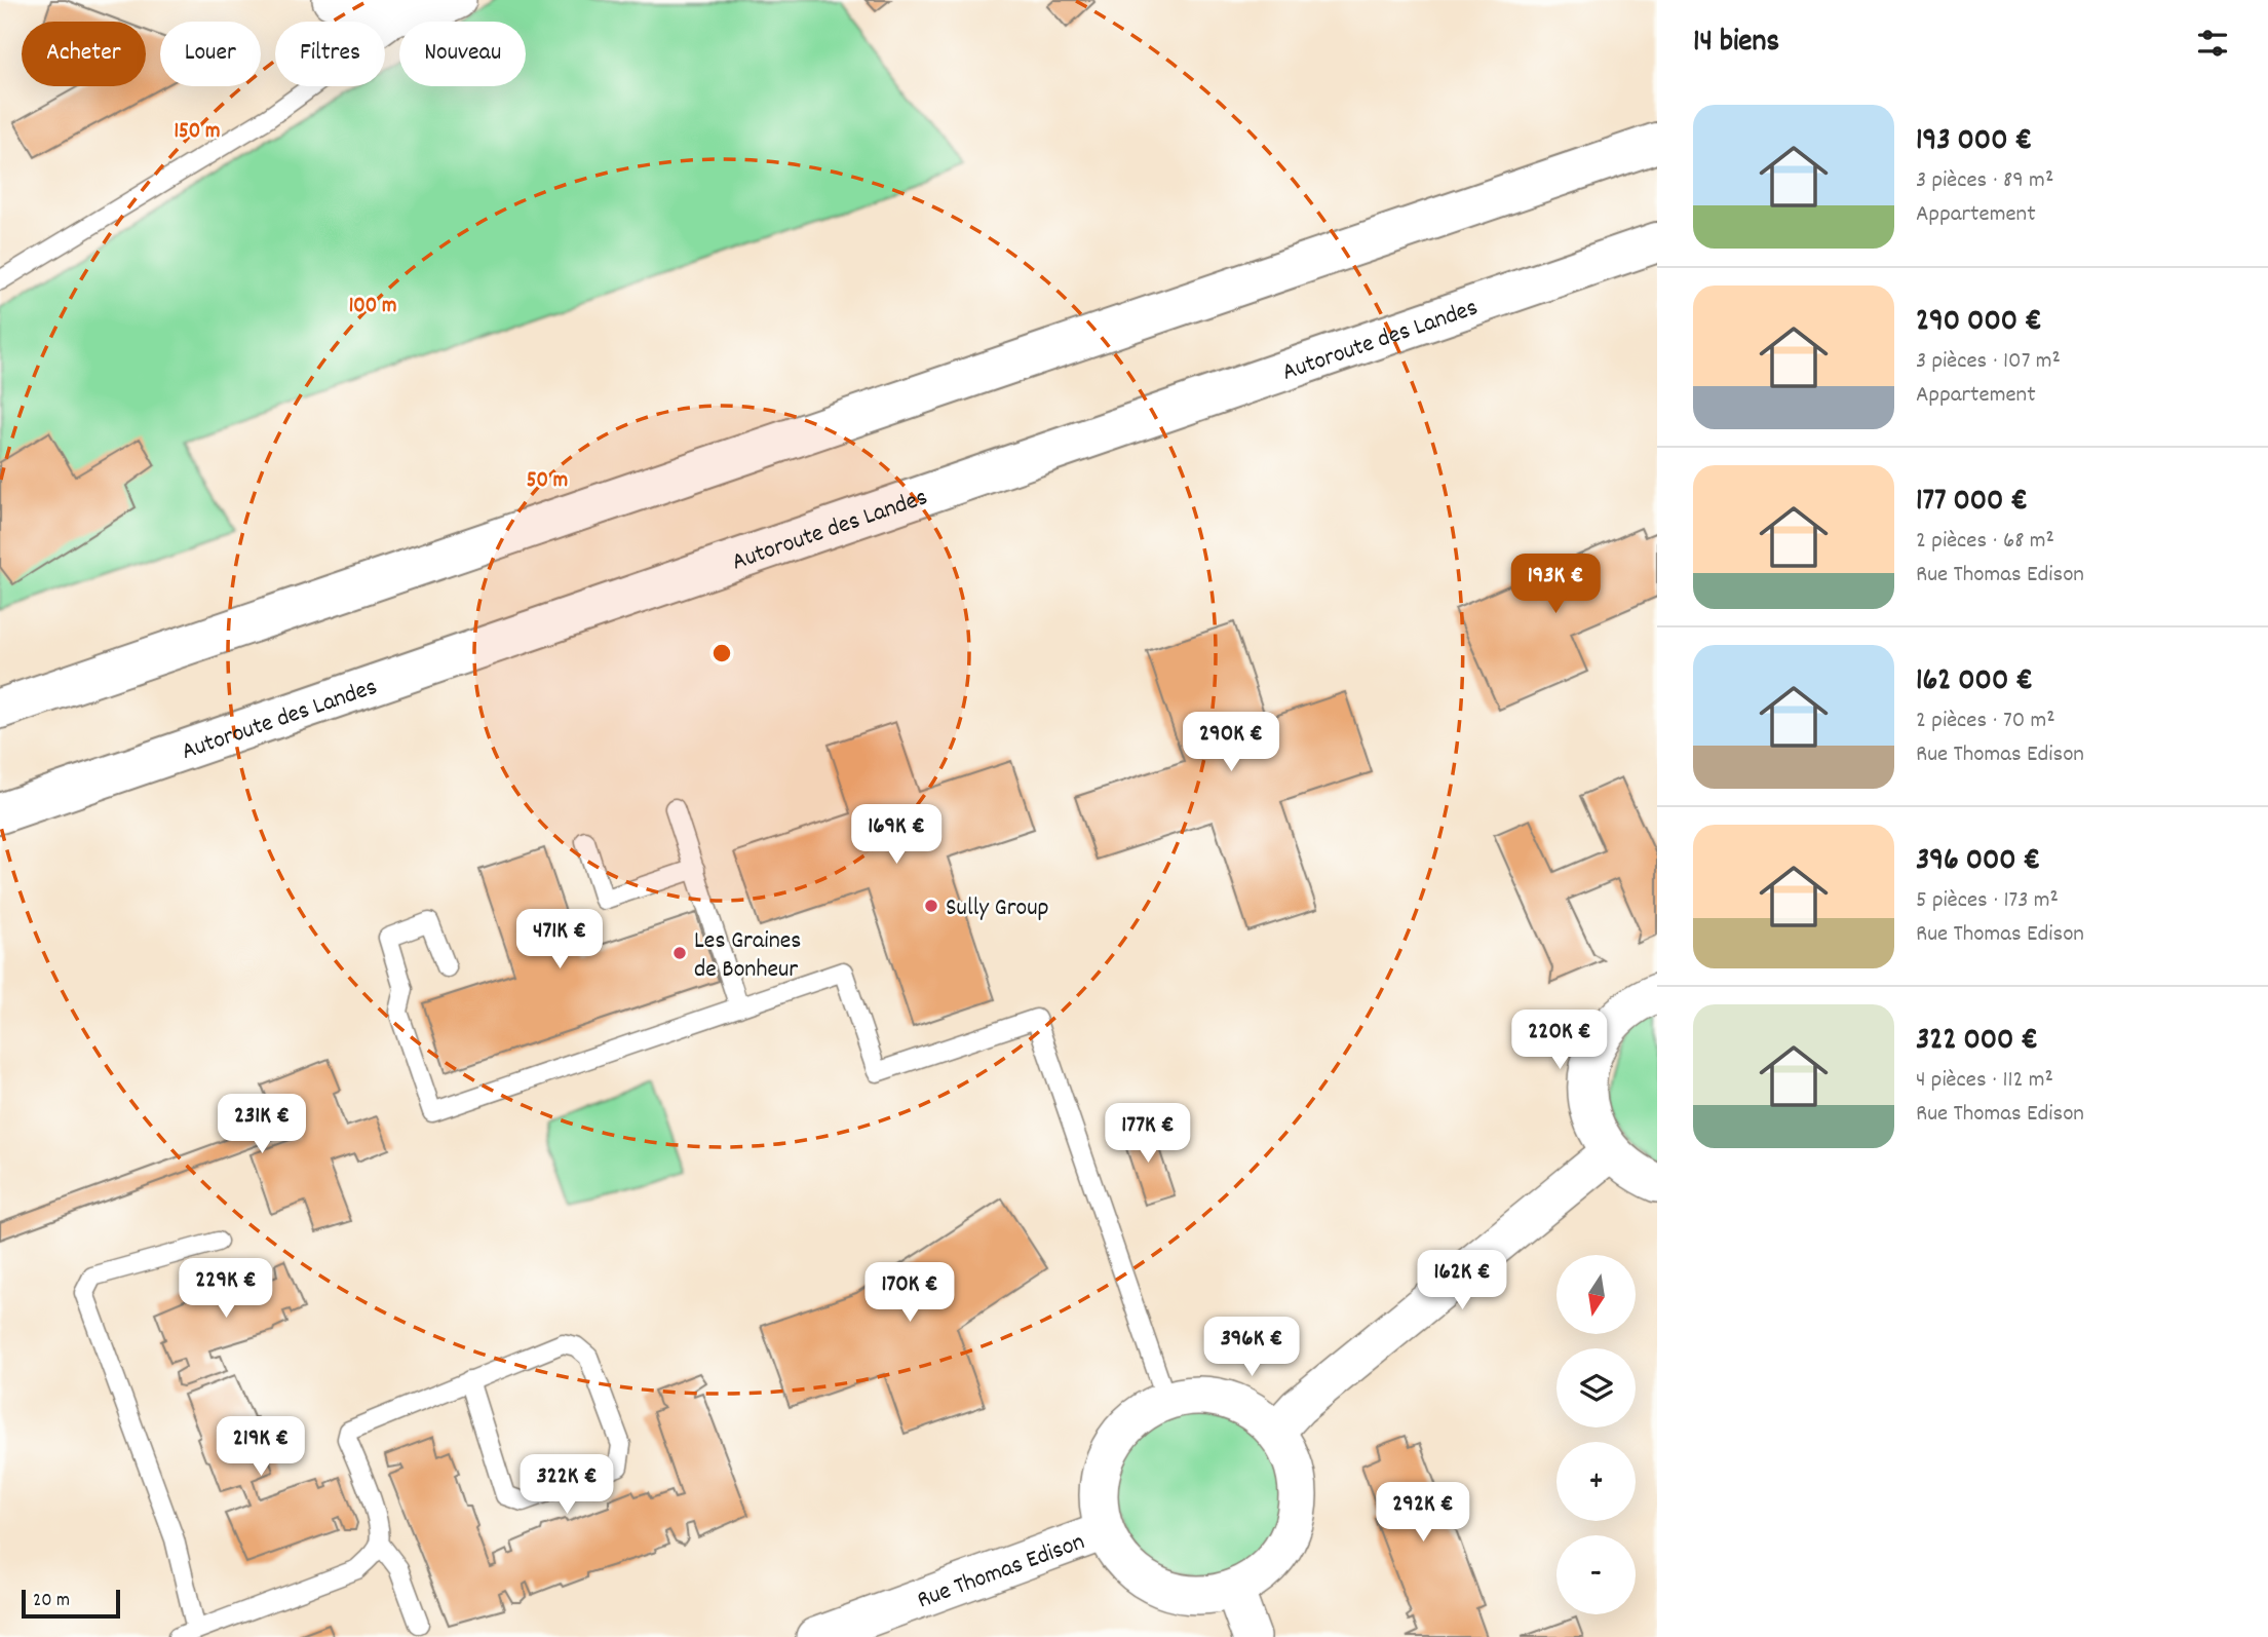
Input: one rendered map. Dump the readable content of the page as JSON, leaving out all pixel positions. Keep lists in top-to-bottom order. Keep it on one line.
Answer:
{"streets":{"highway":["Autoroute des Landes"],"street":["Rue Thomas Edison"]},"places":["Sully Group","Les Graines de Bonheur"],"scale_bar":"20 m","north":"bottom","page":{"heading":"14 biens","chip":["Acheter","Louer","Filtres","Nouveau"],"list":[{"name":"193 000 €","note":"3 pièces · 89 m² · Appartement"},{"name":"290 000 €","note":"3 pièces · 107 m² · Appartement"},{"name":"177 000 €","note":"2 pièces · 68 m² · Rue Thomas Edison"},{"name":"162 000 €","note":"2 pièces · 70 m² · Rue Thomas Edison"},{"name":"396 000 €","note":"5 pièces · 173 m² · Rue Thomas Edison"},{"name":"322 000 €","note":"4 pièces · 112 m² · Rue Thomas Edison"}],"price":["193K €","290K €","169K €","471K €","220K €","231K €","177K €","162K €","229K €","170K €","396K €","219K €","322K €","292K €"],"map_buttons":["+","−"],"scale":"20 m"},"rings":["150 m","100 m","50 m"]}
